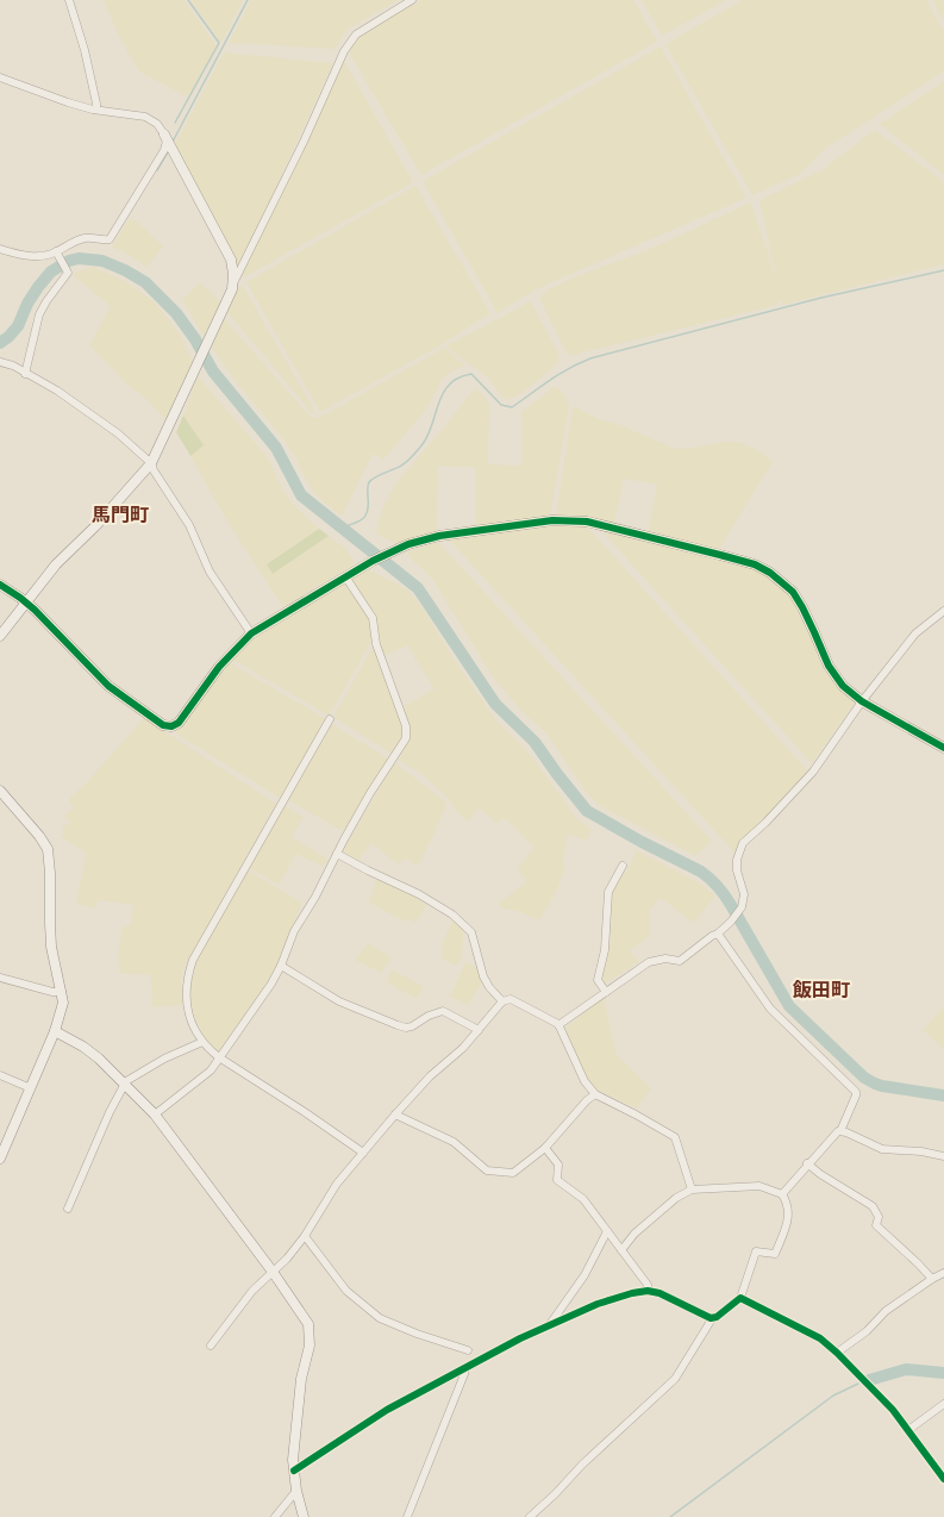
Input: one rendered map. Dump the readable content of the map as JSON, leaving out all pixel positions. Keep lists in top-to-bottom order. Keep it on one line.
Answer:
{"districts":["馬門町","飯田町"]}
